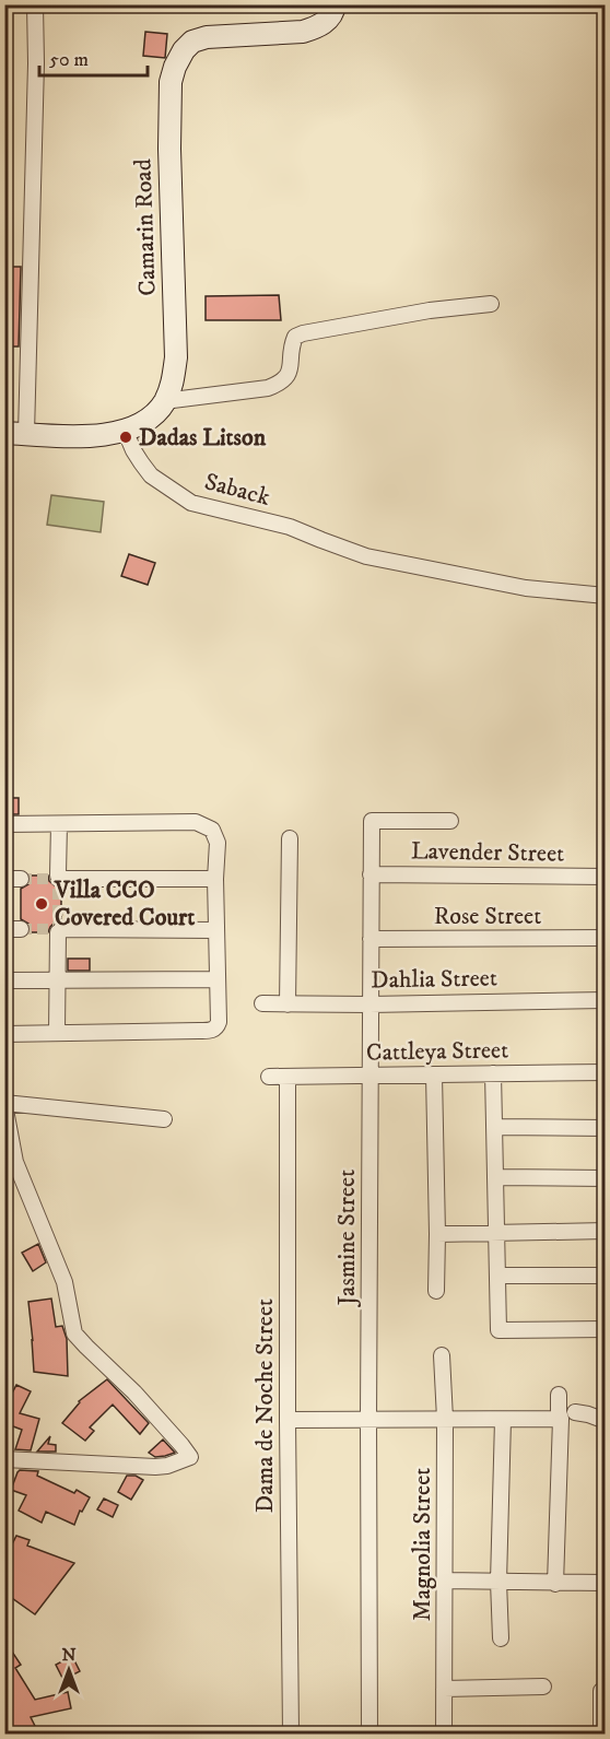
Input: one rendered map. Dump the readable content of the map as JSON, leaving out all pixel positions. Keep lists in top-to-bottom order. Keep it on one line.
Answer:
{"streets":{"main road":["Camarin Road"],"street":["Saback","Lavender Street","Rose Street","Dahlia Street","Cattleya Street","Jasmine Street","Dama de Noche Street","Magnolia Street"]},"crossings":[["Camarin Road","Saback"],["Lavender Street","Jasmine Street"],["Rose Street","Jasmine Street"],["Dahlia Street","Jasmine Street"],["Cattleya Street","Jasmine Street"],["Cattleya Street","Dama de Noche Street"]],"places":["Dadas Litson","Villa CCO Covered Court"],"scale_bar":"50 m","north":"top"}
